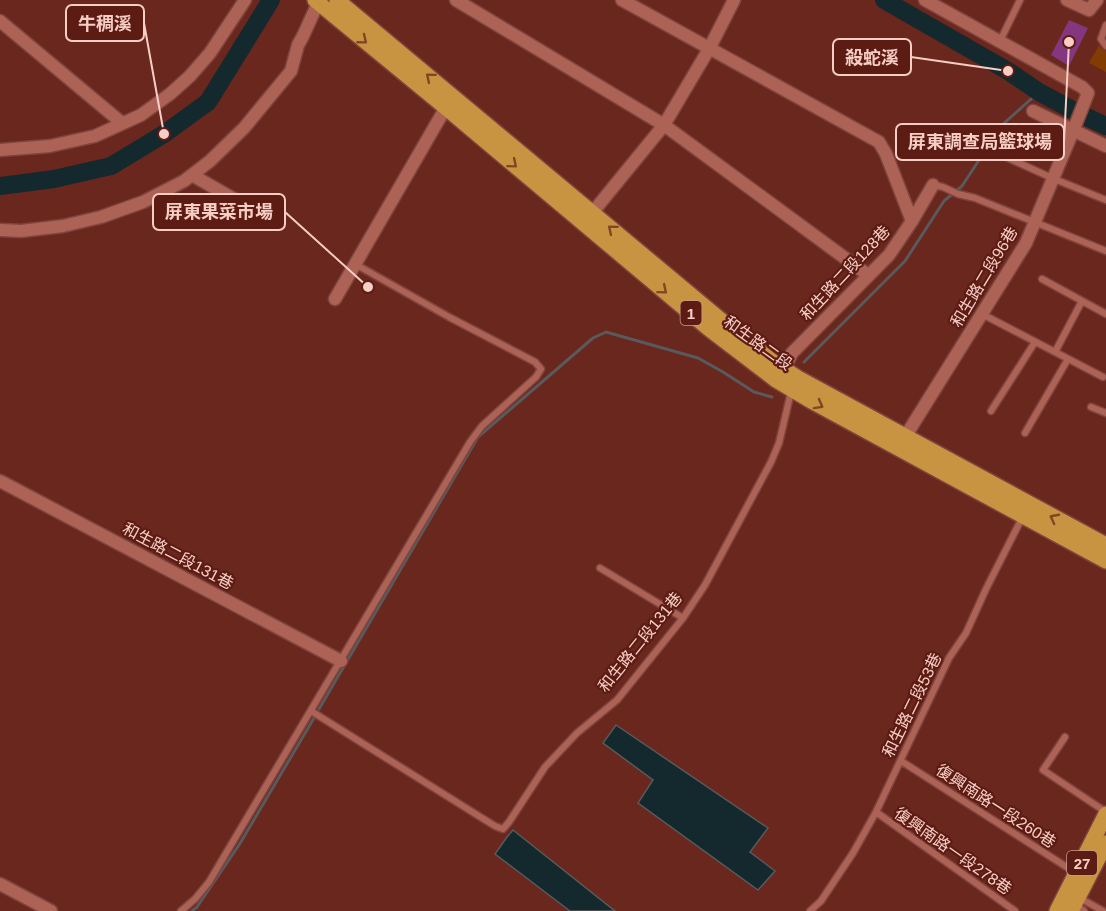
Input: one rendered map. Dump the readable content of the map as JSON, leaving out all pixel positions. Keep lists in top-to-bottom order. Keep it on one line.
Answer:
{"streets":{"main road":["1","和生路二段","27"],"street":["和生路二段128巷","和生路二段96巷","和生路二段131巷"],"lane":["和生路二段53巷","復興南路一段260巷","復興南路一段278巷"]},"crossings":[["和生路二段128巷","和生路二段"],["和生路二段96巷","和生路二段"],["和生路二段","和生路二段131巷"],["和生路二段","和生路二段53巷"],["和生路二段53巷","復興南路一段260巷"],["和生路二段53巷","復興南路一段278巷"],["復興南路一段260巷","27"]],"places":["屏東調查局籃球場","殺蛇溪","牛稠溪","屏東果菜市場"]}
